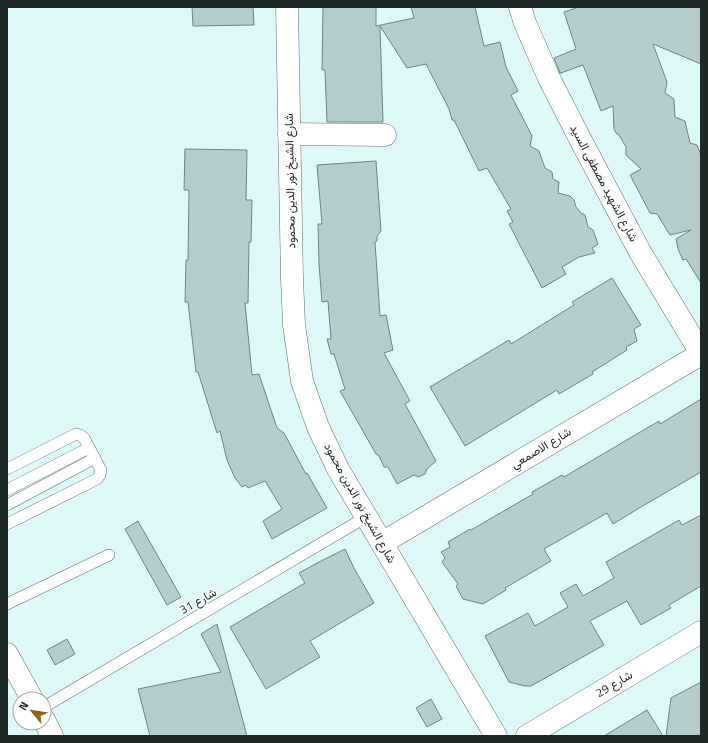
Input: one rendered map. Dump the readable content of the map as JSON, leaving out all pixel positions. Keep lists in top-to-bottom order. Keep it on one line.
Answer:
{"streets":{"street":["شارع الشيخ نور الدين محمود","شارع الشهيد مصطفى السيد","شارع الاصمعي","شارع 29"],"lane":["شارع 31"]},"crossings":[["شارع الشيخ نور الدين محمود","شارع الاصمعي"],["شارع الشيخ نور الدين محمود","شارع 31"],["شارع الشهيد مصطفى السيد","شارع الاصمعي"]],"north":"top left"}
